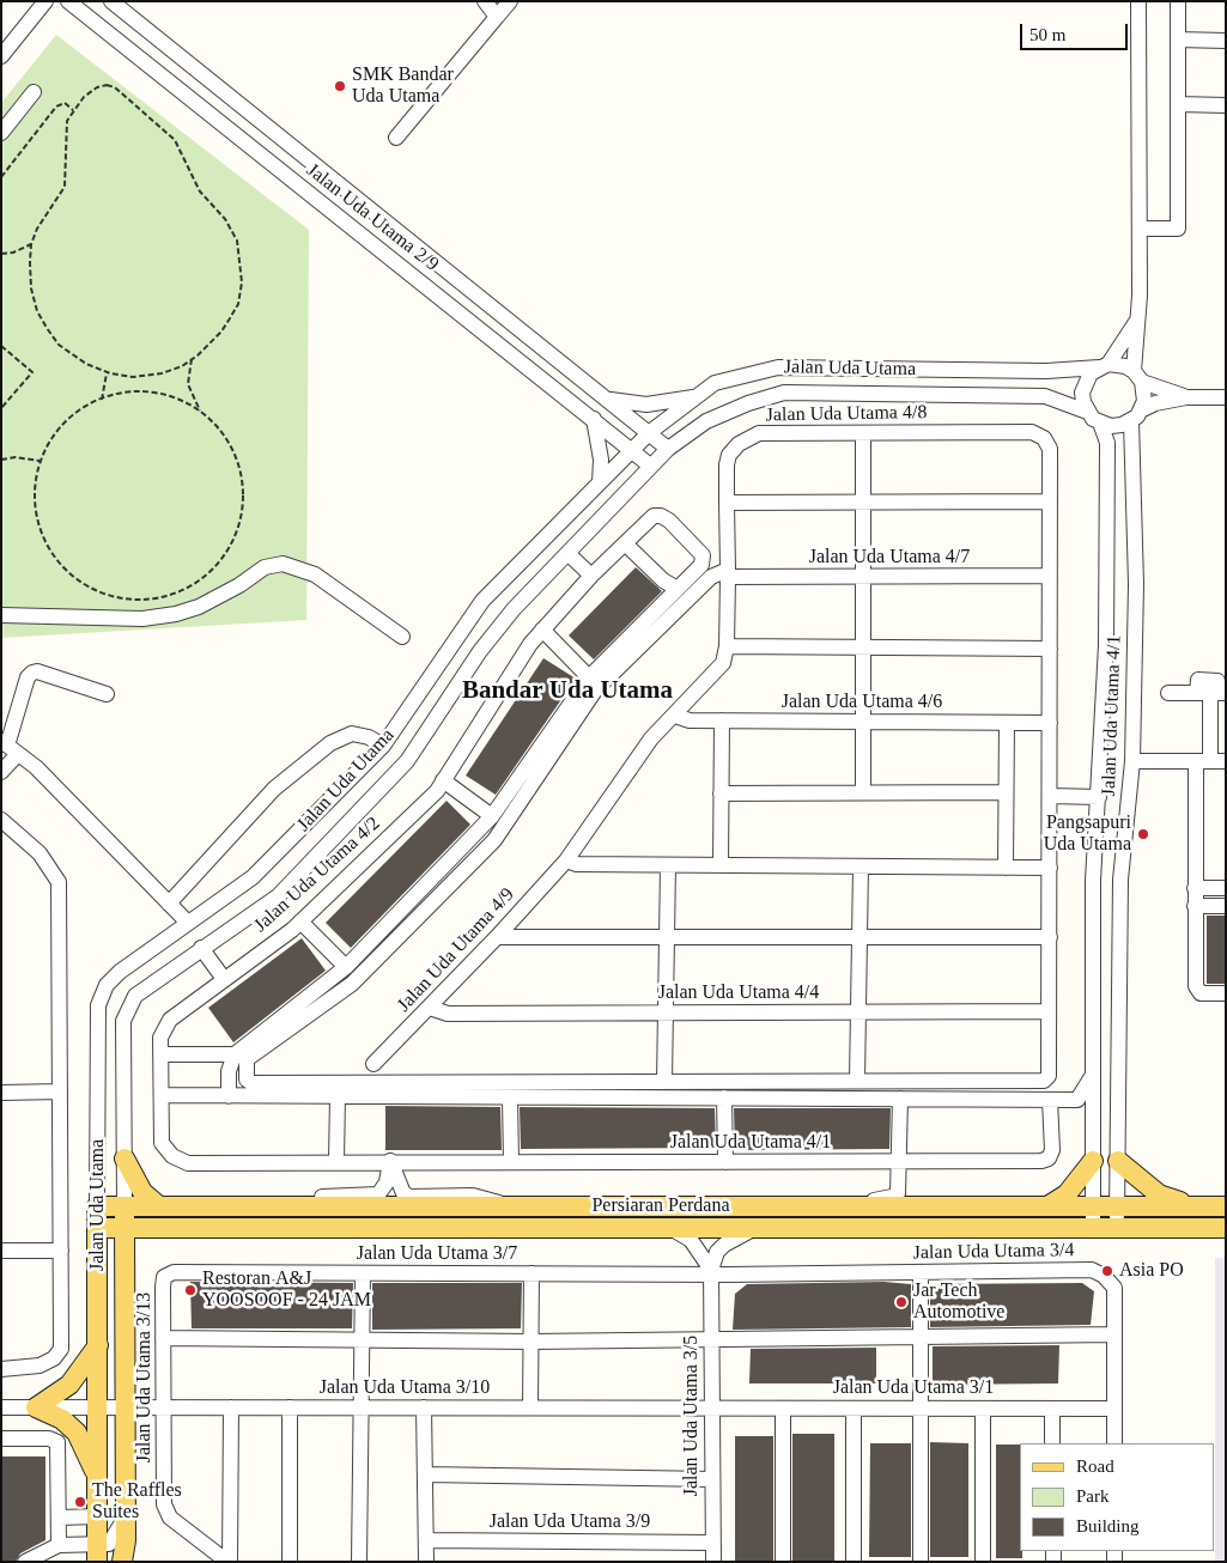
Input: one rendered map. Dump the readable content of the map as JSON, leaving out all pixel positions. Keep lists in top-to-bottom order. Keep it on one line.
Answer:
{"streets":{"main road":["Jalan Uda Utama","Persiaran Perdana"],"street":["Jalan Uda Utama 2/9","Jalan Uda Utama 4/8","Jalan Uda Utama 4/7","Jalan Uda Utama 4/6","Jalan Uda Utama 4/1","Jalan Uda Utama 4/2","Jalan Uda Utama 4/9","Jalan Uda Utama 4/4","Jalan Uda Utama 3/4","Jalan Uda Utama 3/7","Jalan Uda Utama 3/13","Jalan Uda Utama 3/10","Jalan Uda Utama 3/1","Jalan Uda Utama 3/5","Jalan Uda Utama 3/9"]},"crossings":[["Jalan Uda Utama 2/9","Jalan Uda Utama"],["Jalan Uda Utama","Jalan Uda Utama 4/1"],["Jalan Uda Utama","Persiaran Perdana"],["Jalan Uda Utama","Jalan Uda Utama 3/10"],["Jalan Uda Utama 4/8","Jalan Uda Utama 4/7"],["Jalan Uda Utama 4/8","Jalan Uda Utama 4/9"],["Jalan Uda Utama 4/6","Jalan Uda Utama 4/9"],["Jalan Uda Utama 4/1","Jalan Uda Utama 4/2"],["Jalan Uda Utama 4/1","Persiaran Perdana"],["Jalan Uda Utama 4/9","Jalan Uda Utama 4/4"],["Jalan Uda Utama 3/4","Jalan Uda Utama 3/7"],["Jalan Uda Utama 3/4","Jalan Uda Utama 3/1"],["Jalan Uda Utama 3/4","Jalan Uda Utama 3/5"],["Jalan Uda Utama 3/7","Jalan Uda Utama 3/13"],["Jalan Uda Utama 3/7","Jalan Uda Utama 3/5"],["Jalan Uda Utama 3/13","Jalan Uda Utama 3/10"],["Jalan Uda Utama 3/10","Jalan Uda Utama 3/1"],["Jalan Uda Utama 3/10","Jalan Uda Utama 3/5"],["Jalan Uda Utama 3/1","Jalan Uda Utama 3/5"],["Jalan Uda Utama 3/5","Jalan Uda Utama 3/9"]],"districts":["Bandar Uda Utama"],"places":["SMK Bandar Uda Utama","Pangsapuri Uda Utama","Asia PO","Restoran A&J YOOSOOF - 24 JAM","Jar Tech Automotive","The Raffles Suites"],"legend":["Road","Park","Building"],"scale_bar":"50 m"}
